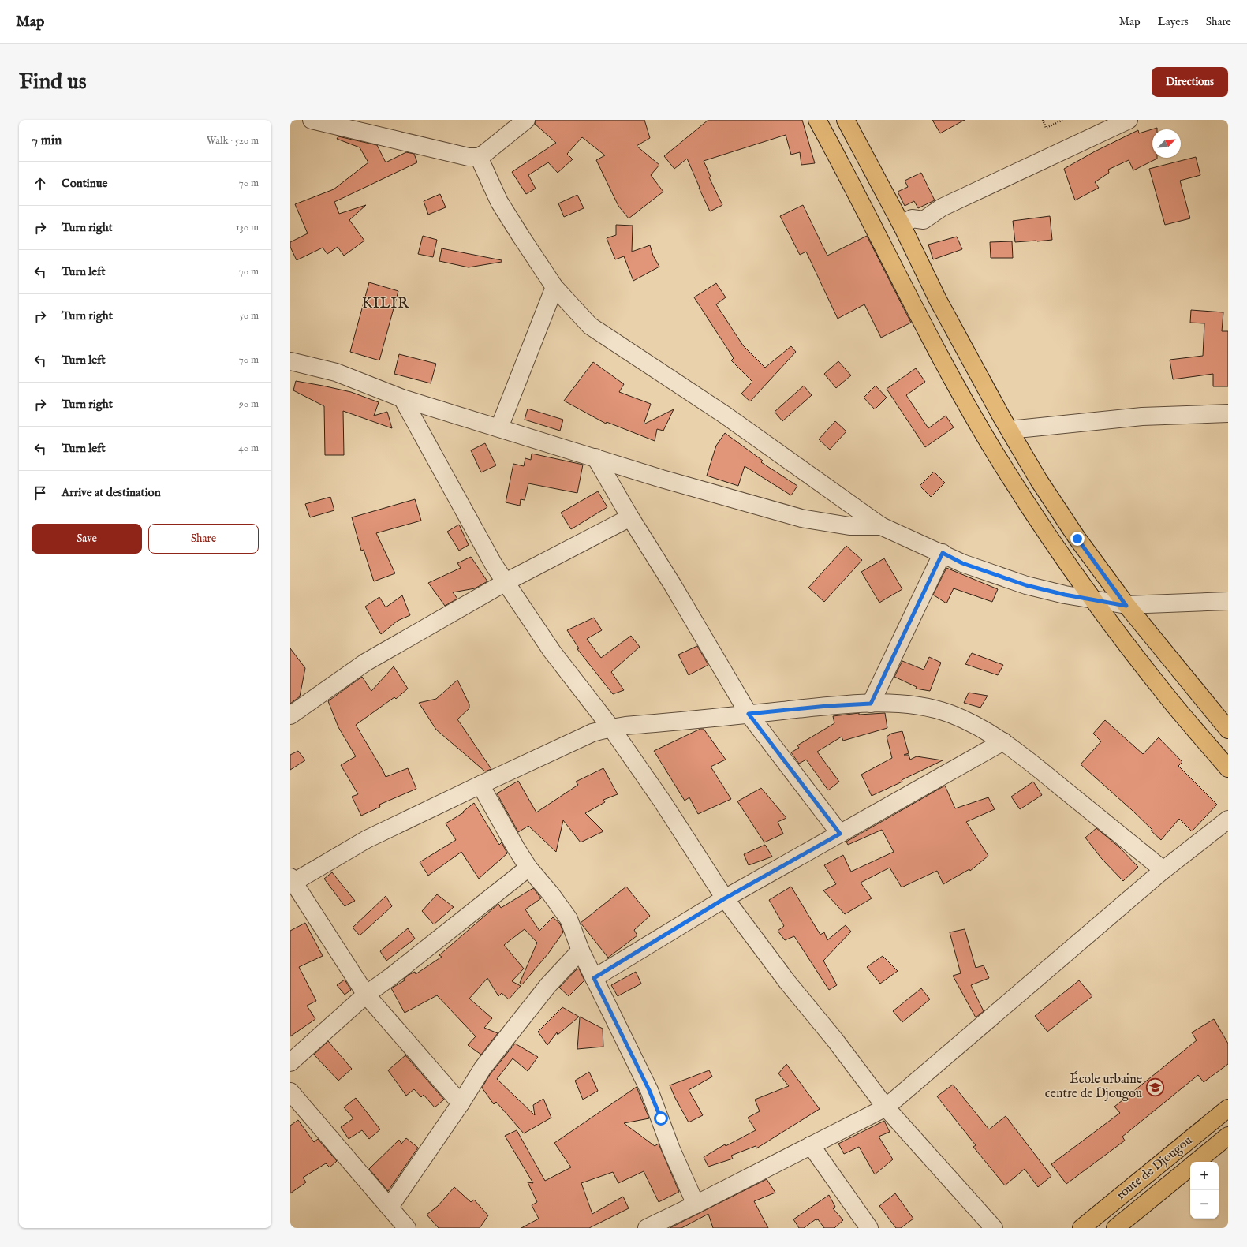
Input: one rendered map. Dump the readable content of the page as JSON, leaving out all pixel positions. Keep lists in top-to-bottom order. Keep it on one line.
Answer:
{"streets":{"main road":["route de Djougou"]},"districts":["KILIR"],"places":{"school or university":["École urbaine centre de Djougou"]},"north":"top right","page":{"header":"Map","nav":["Map","Layers","Share"],"buttons":["Directions",["Save","Share"]],"title":"Find us","heading":["7 min","Walk · 520 m"],"list":[["Continue","70 m"],["Turn right","130 m"],["Turn left","70 m"],["Turn right","50 m"],["Turn left","70 m"],["Turn right","90 m"],["Turn left","40 m"],"Arrive at destination"],"map_buttons":["+","−"]}}
